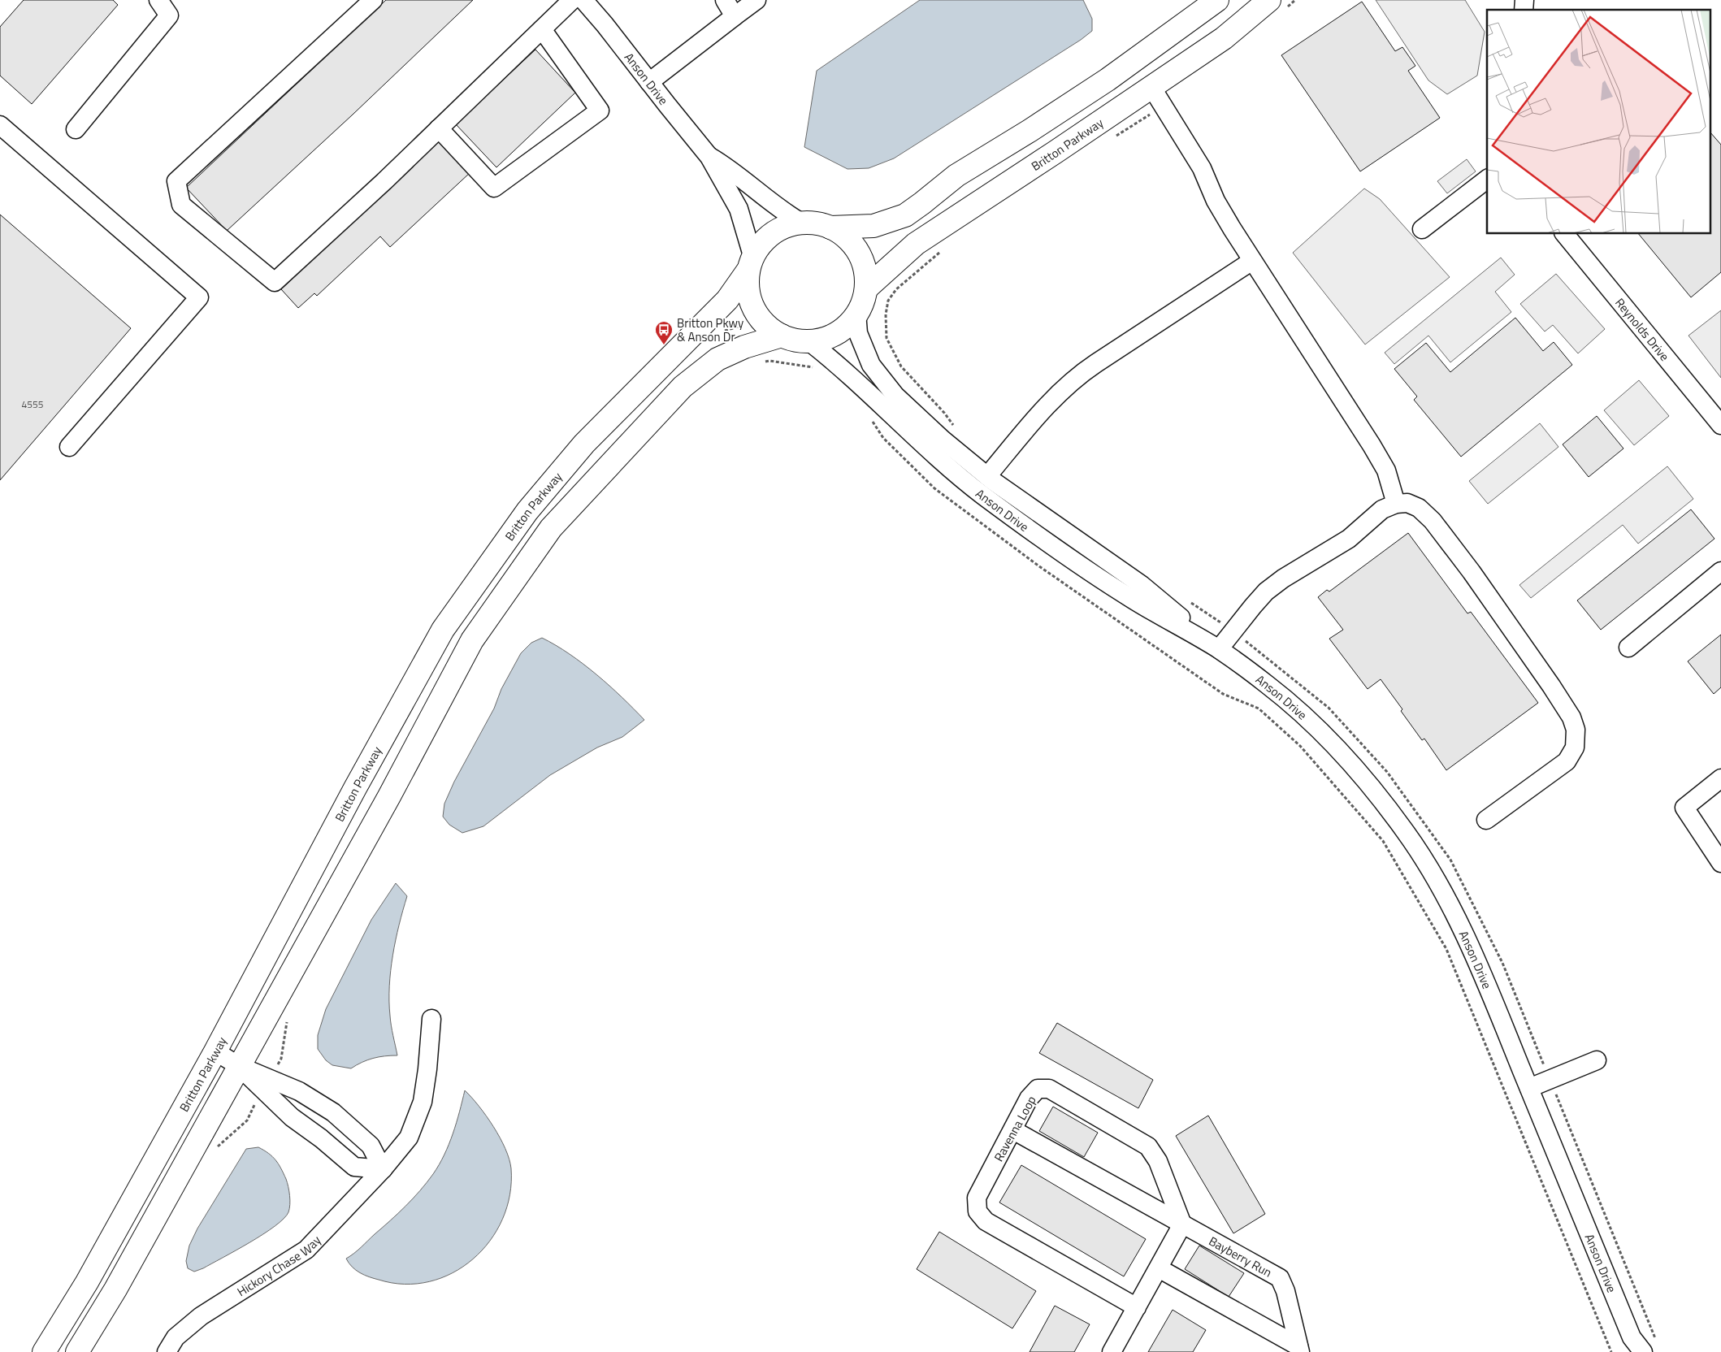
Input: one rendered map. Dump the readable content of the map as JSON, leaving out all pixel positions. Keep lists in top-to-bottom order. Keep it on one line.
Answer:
{"streets":{"main road":["Britton Parkway"],"street":["Anson Drive","Reynolds Drive","Ravenna Loop","Bayberry Run","Hickory Chase Way"]},"crossings":[["Anson Drive","Britton Parkway"],["Ravenna Loop","Bayberry Run"]],"places":{"bus stop":["Britton Pkwy & Anson Dr"]},"house_numbers":["4555"]}
